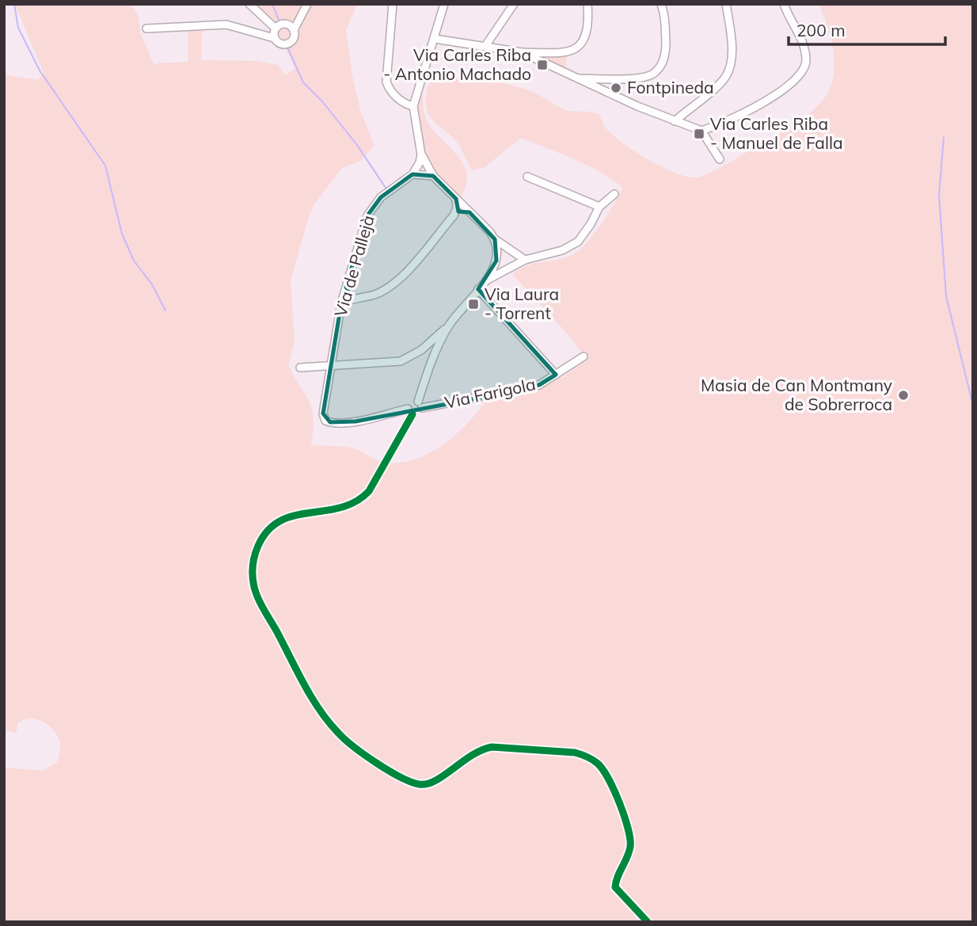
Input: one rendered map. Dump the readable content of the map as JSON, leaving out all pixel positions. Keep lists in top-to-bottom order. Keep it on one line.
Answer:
{"streets":{"street":["Via de Pallejà","Via Farigola"]},"places":{"transit":["Via Carles Riba - Antonio Machado","Via Carles Riba - Manuel de Falla","Via Laura - Torrent"],"other":["Fontpineda","Masia de Can Montmany de Sobrerroca"]},"scale_bar":"200 m"}
